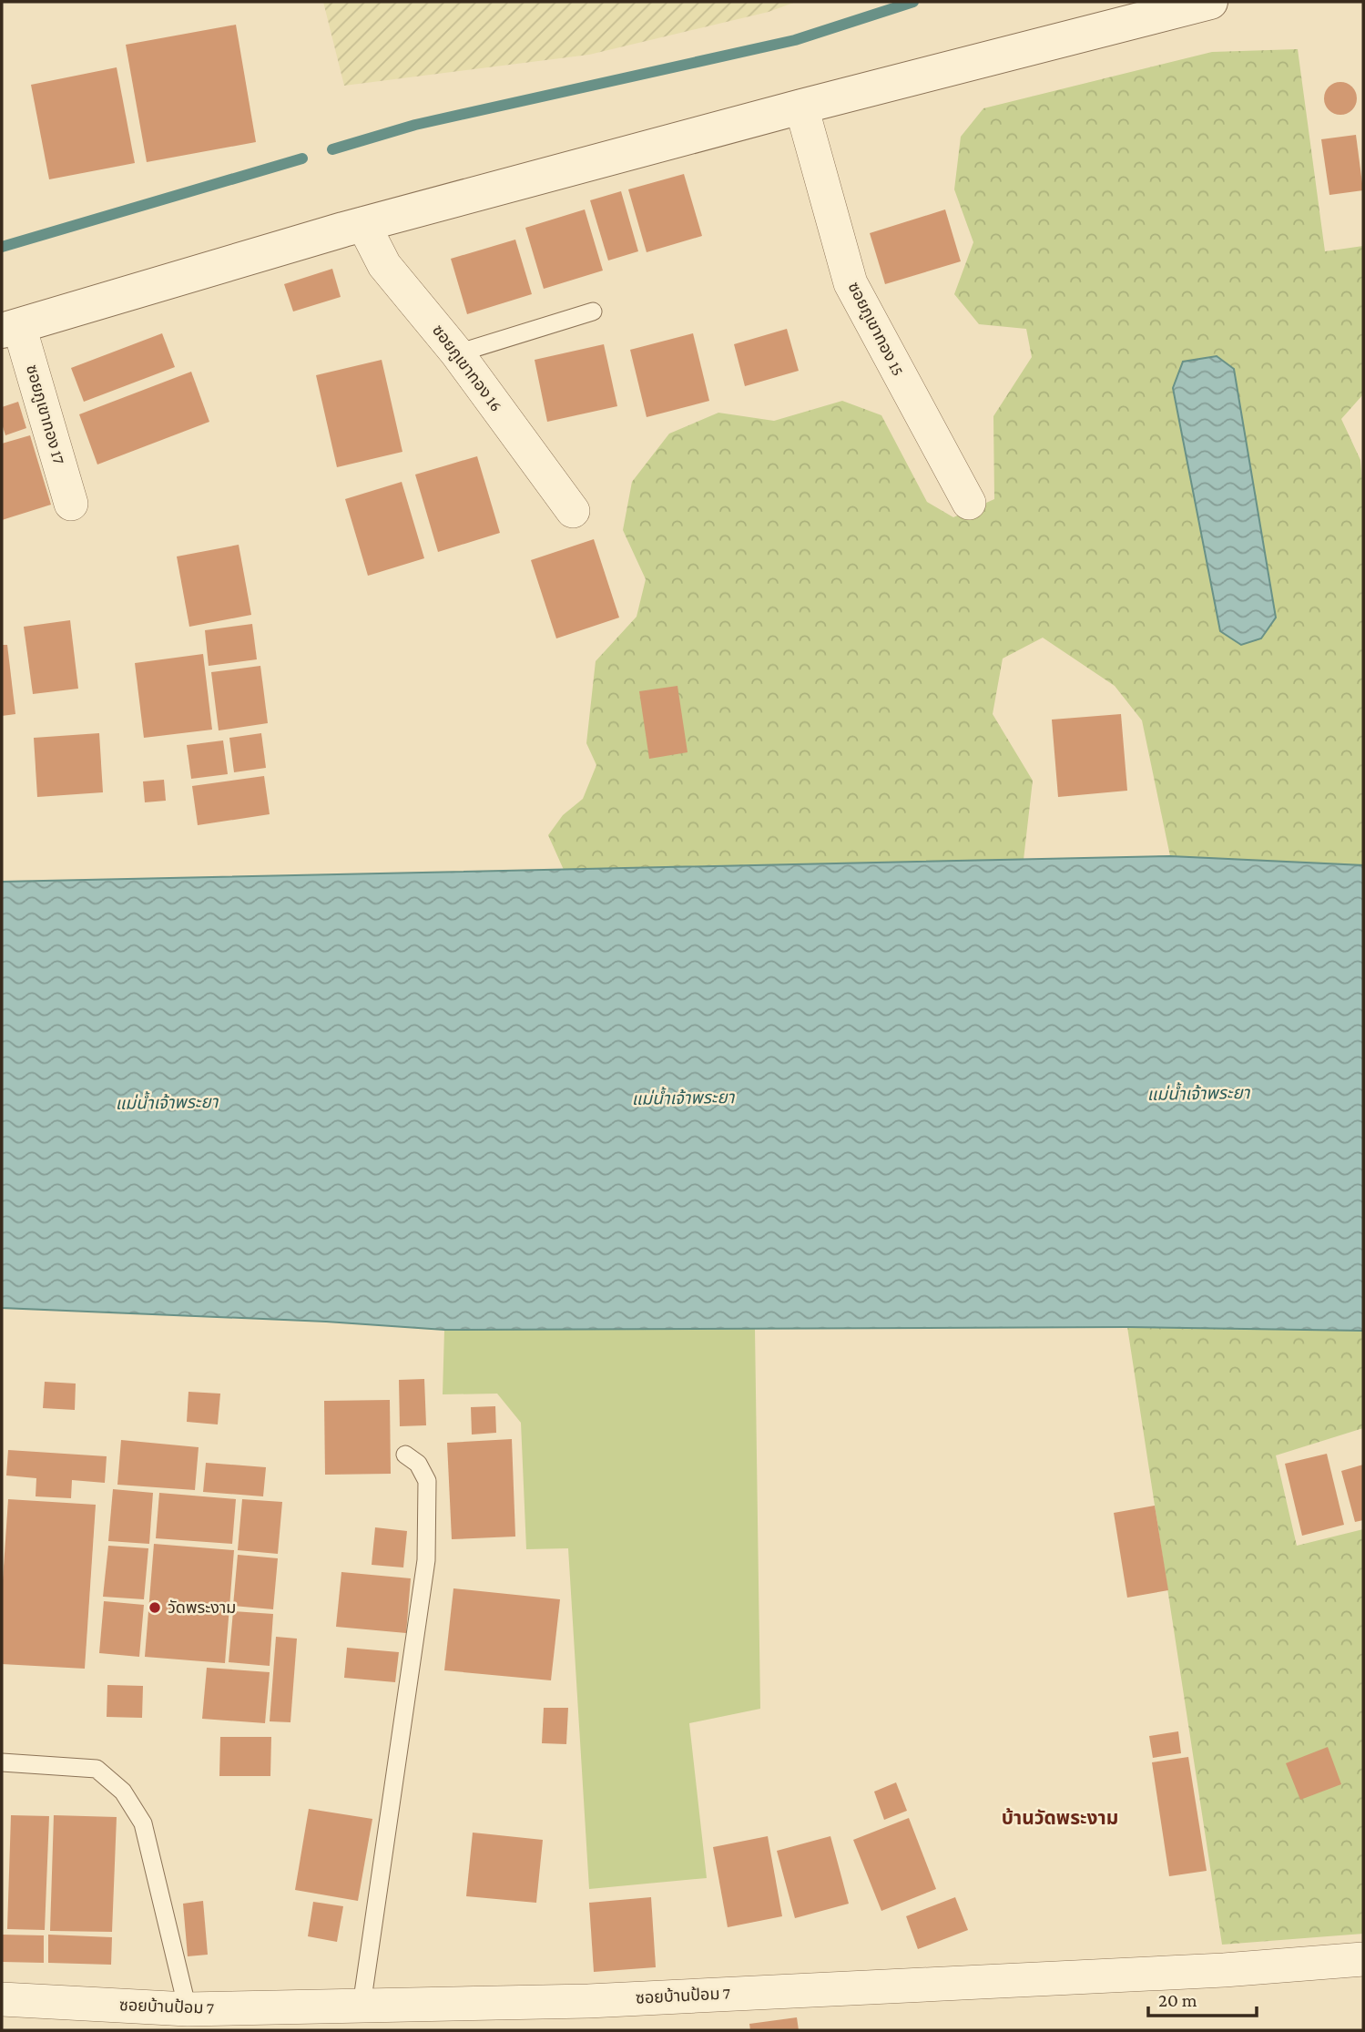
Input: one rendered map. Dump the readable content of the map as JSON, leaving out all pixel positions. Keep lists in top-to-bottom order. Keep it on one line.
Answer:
{"streets":{"street":["ซอยภูเขาทอง 15","ซอยภูเขาทอง 16","ซอยภูเขาทอง 17","ซอยบ้านป้อม 7"]},"districts":["บ้านวัดพระงาม"],"water":["แม่น้ำเจ้าพระยา"],"places":["วัดพระงาม"],"scale_bar":"20 m"}
